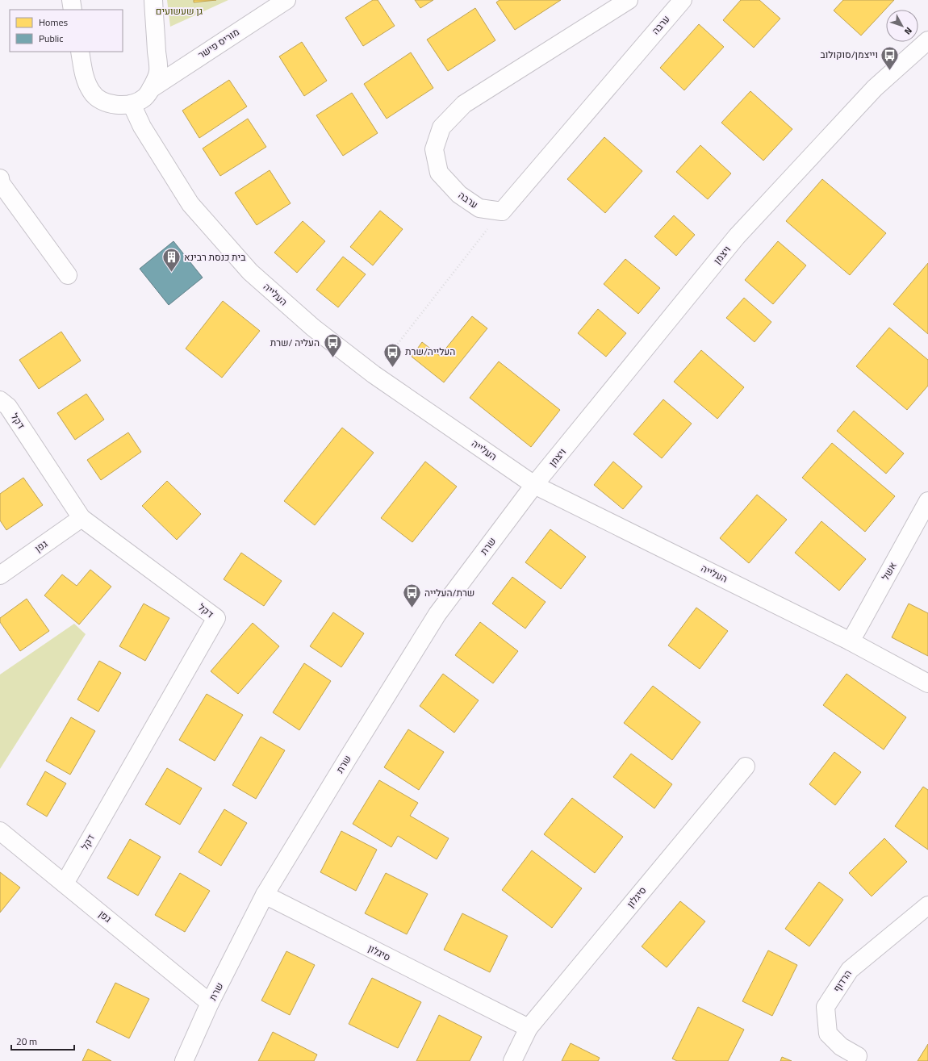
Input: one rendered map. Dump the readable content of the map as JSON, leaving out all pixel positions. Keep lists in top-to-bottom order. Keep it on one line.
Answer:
{"streets":{"street":["ערבה","מוריס פישר","ויצמן","העלייה","דקל","גפן","שרת","אשל","סיגלון","הרדוף"]},"crossings":[["ויצמן","העלייה"],["ויצמן","שרת"],["העלייה","שרת"],["העלייה","אשל"],["דקל","גפן"],["גפן","שרת"],["שרת","סיגלון"]],"parks":["גן שעשועים"],"places":{"bus stop":["וייצמן/סוקולוב","העליה /שרת","העלייה/שרת","שרת/העלייה"],"building":["בית כנסת רבינא"]},"legend":["Homes","Public"],"scale_bar":"20 m","north":"bottom right"}
